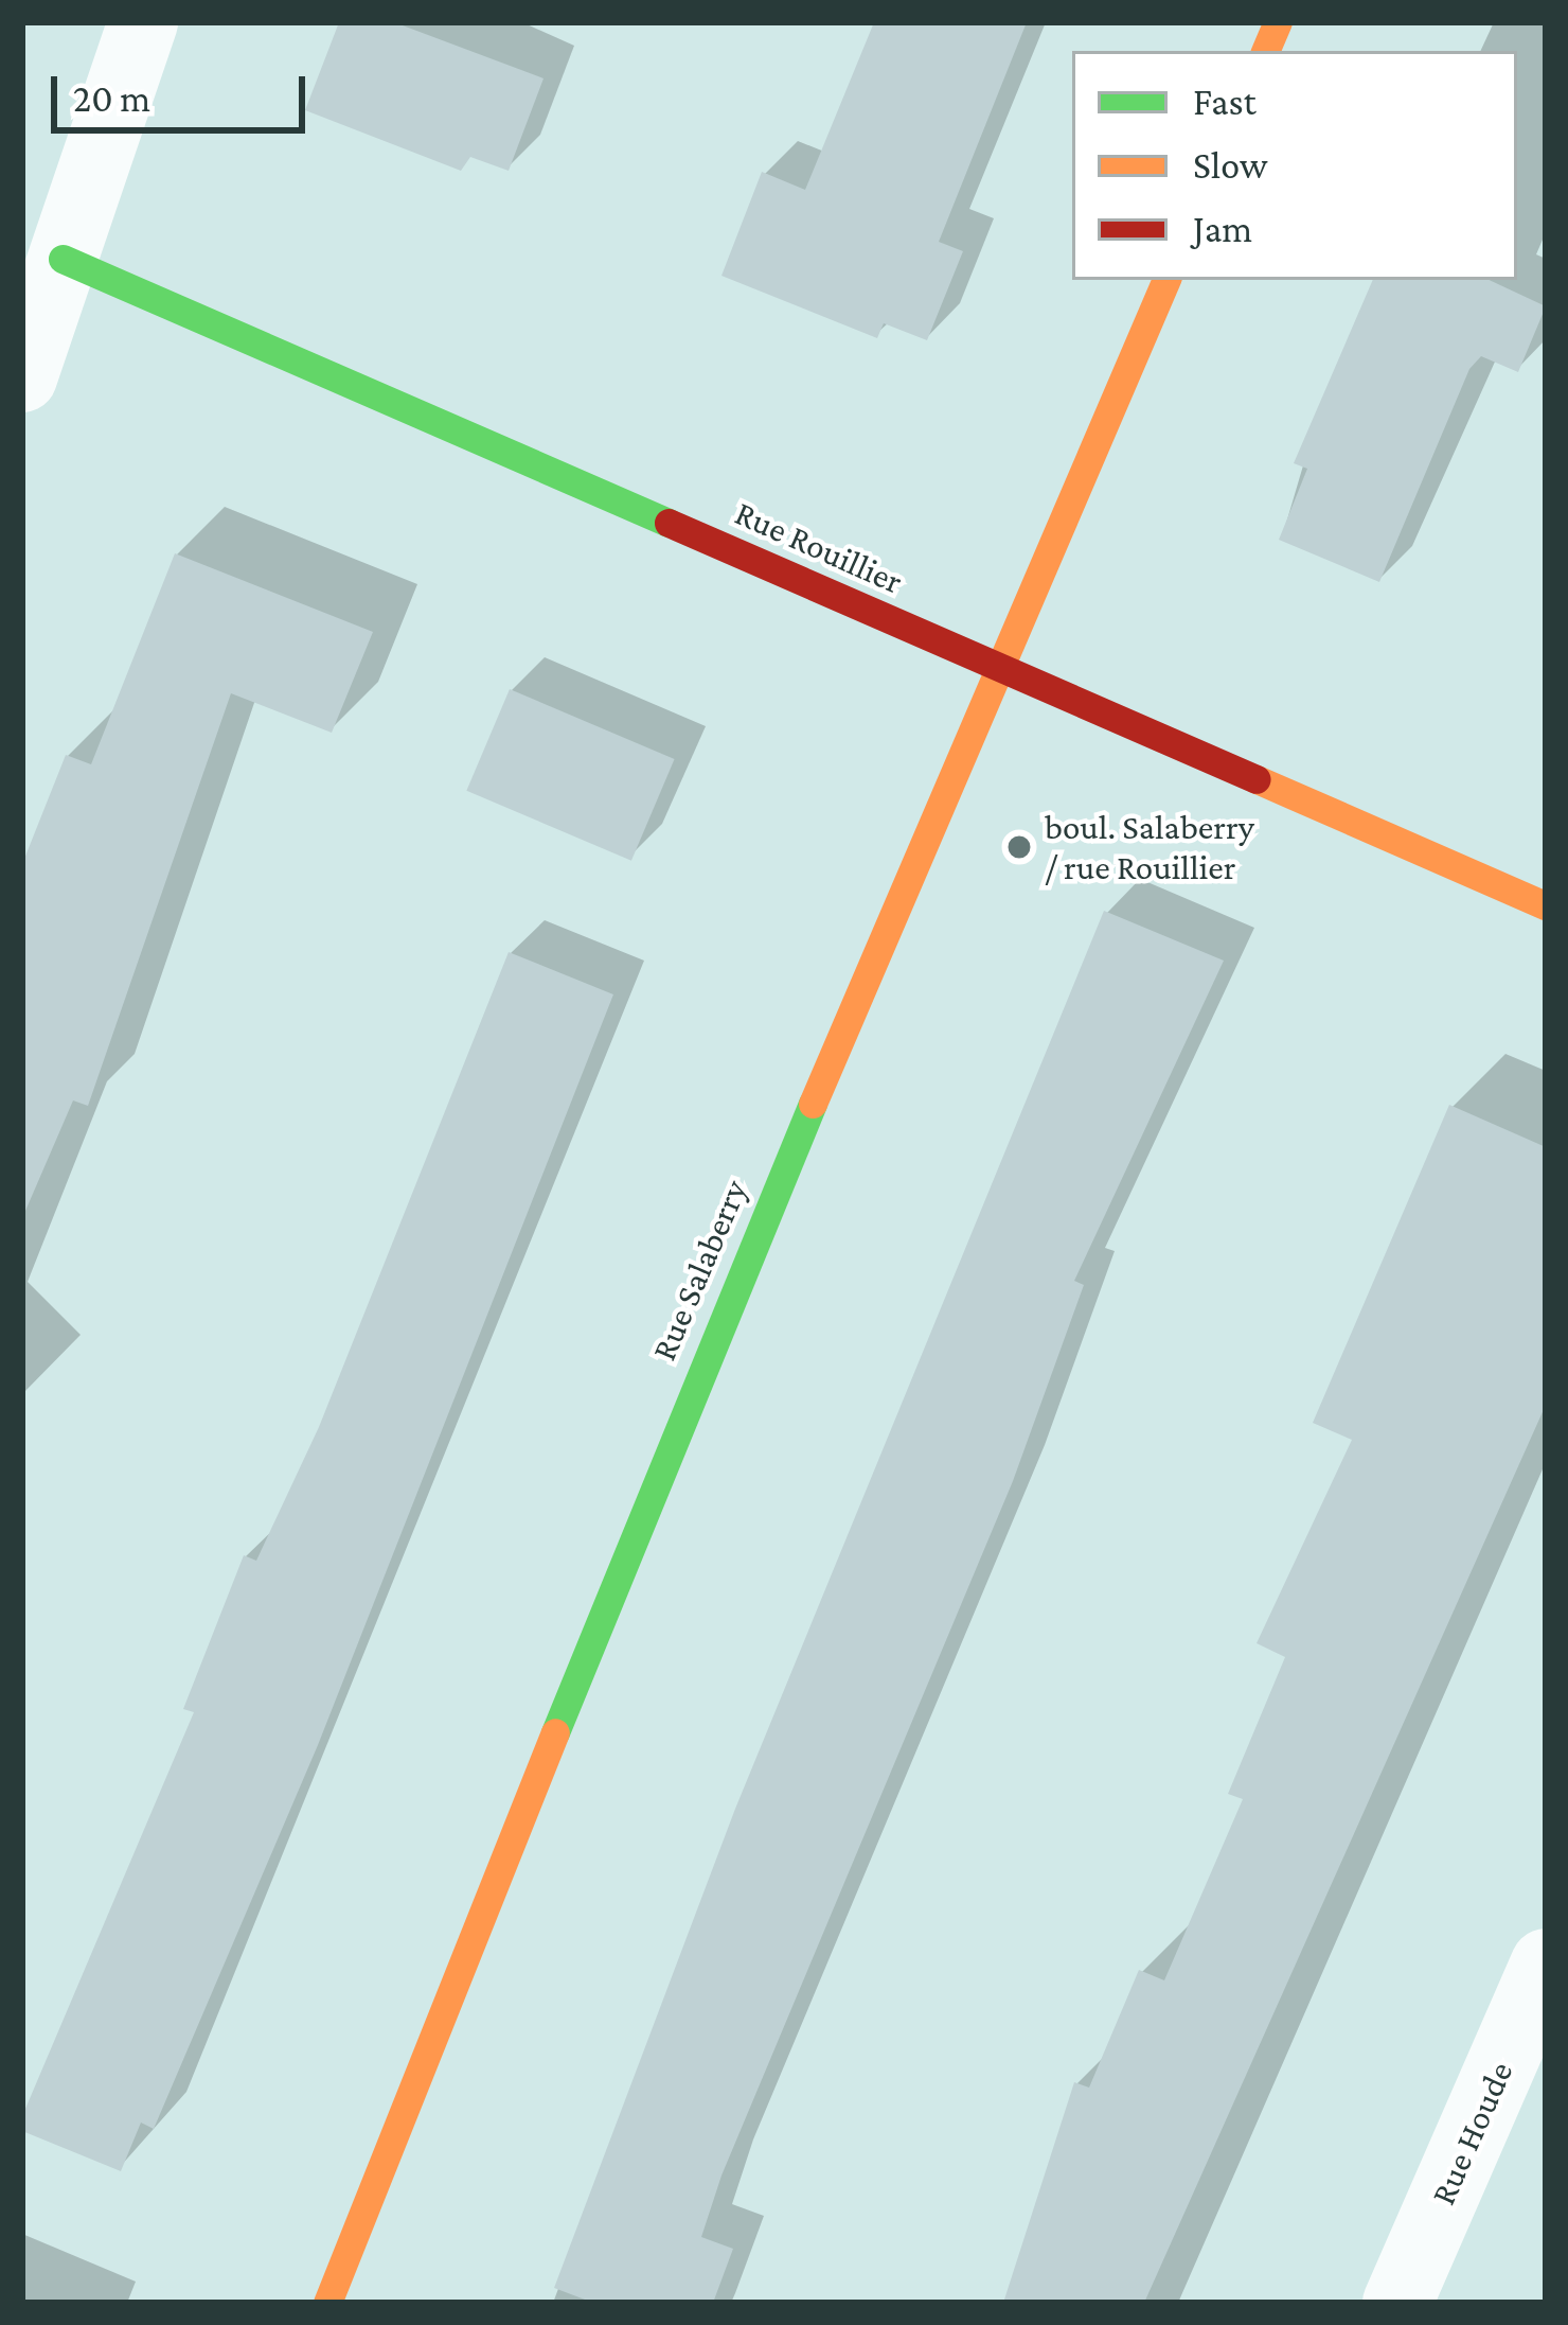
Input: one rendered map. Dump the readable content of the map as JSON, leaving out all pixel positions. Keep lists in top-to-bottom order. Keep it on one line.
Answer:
{"streets":{"street":["Rue Rouillier","Rue Salaberry","Rue Houde"]},"crossings":[["Rue Rouillier","Rue Salaberry"]],"places":["boul. Salaberry / rue Rouillier"],"legend":["Fast","Slow","Jam"],"scale_bar":"20 m"}
